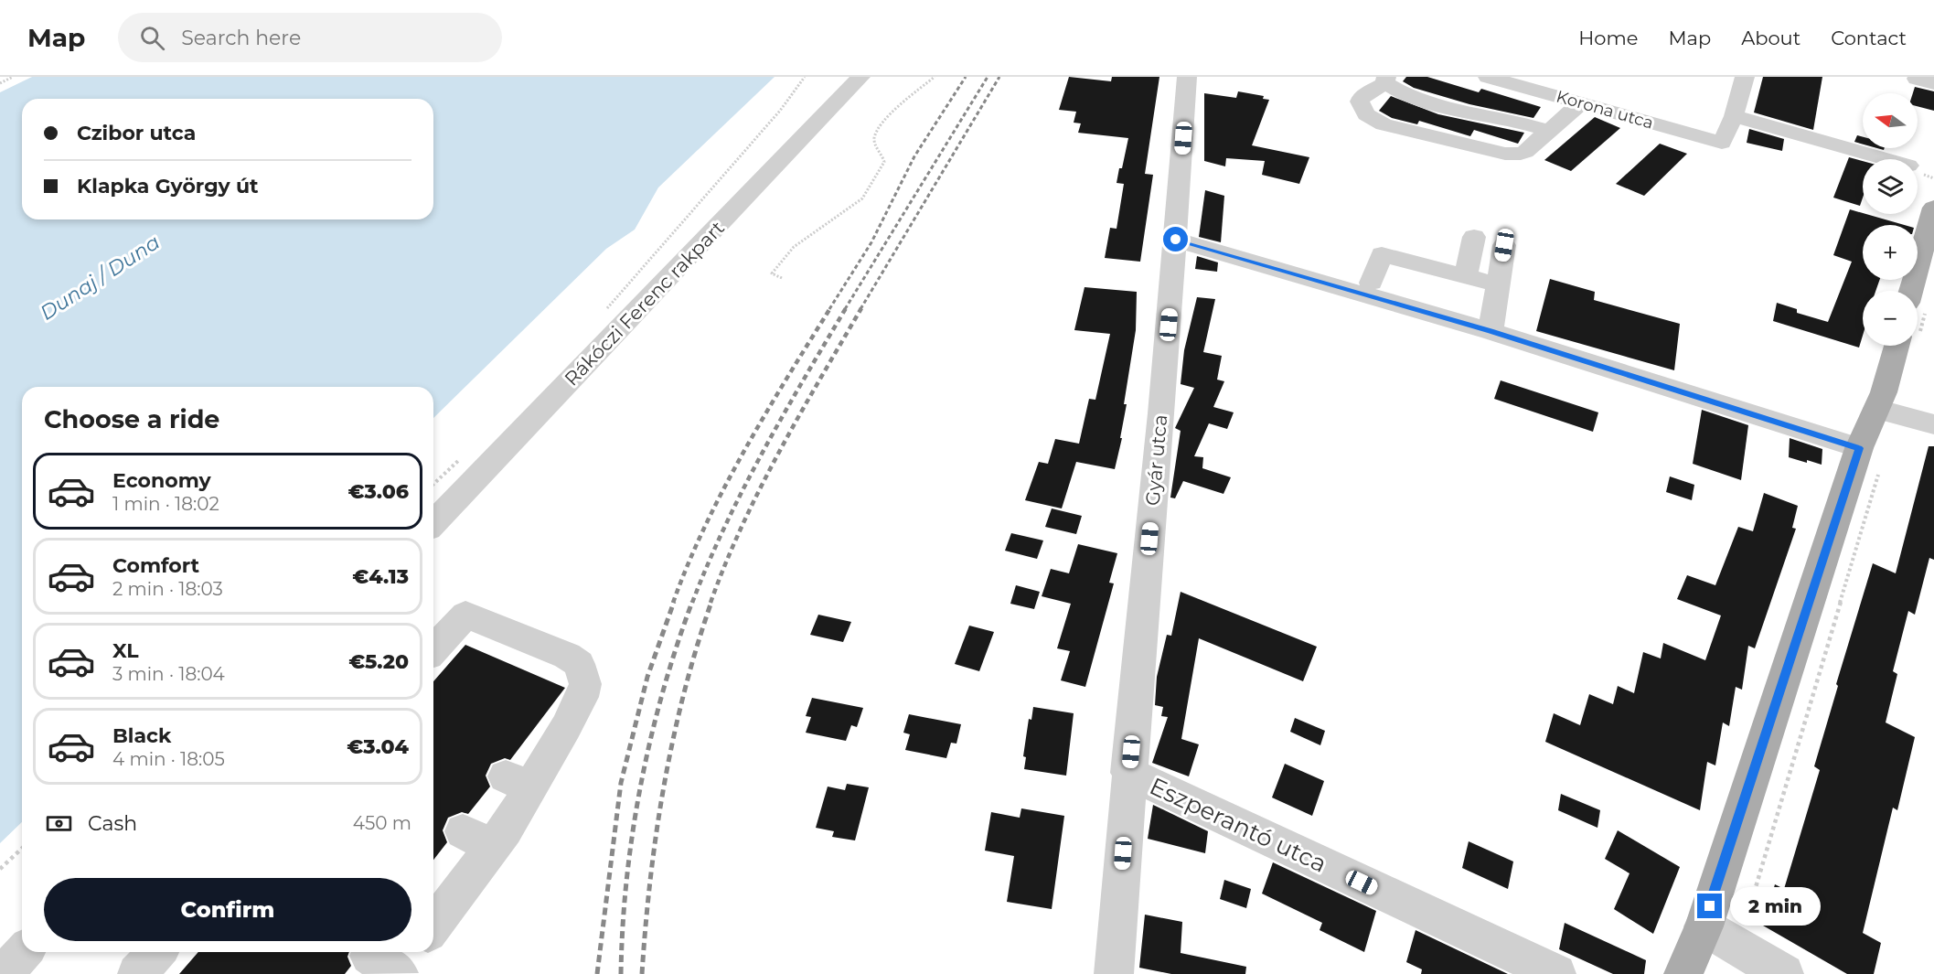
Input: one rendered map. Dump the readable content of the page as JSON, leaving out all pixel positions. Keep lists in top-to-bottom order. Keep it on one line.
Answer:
{"streets":{"street":["Korona utca","Rákóczi Ferenc rakpart","Gyár utca","Eszperantó utca"]},"crossings":[["Gyár utca","Eszperantó utca"]],"water":["Dunaj / Duna"],"north":"left","page":{"header":"Map","search":"Search here","nav":["Home","Map","About","Contact"],"map_buttons":["+","−"],"banner":["Czibor utca","Klapka György út"],"heading":"Choose a ride","list":[{"name":"Economy","note":"1 min · 18:02","value":"€3.06"},{"name":"Comfort","note":"2 min · 18:03","value":"€4.13"},{"name":"XL","note":"3 min · 18:04","value":"€5.20"},{"name":"Black","note":"4 min · 18:05","value":"€3.04"}],"pay":["Cash","450 m"],"buttons":"Confirm","bubble":"2 min"}}
